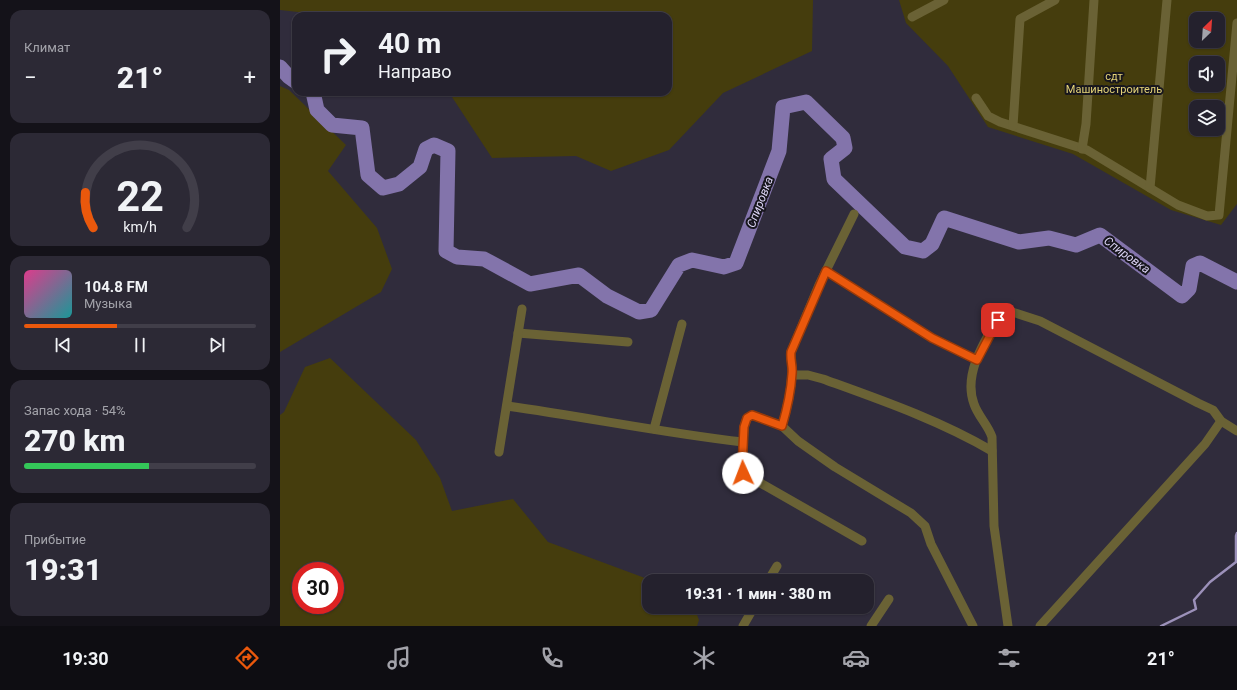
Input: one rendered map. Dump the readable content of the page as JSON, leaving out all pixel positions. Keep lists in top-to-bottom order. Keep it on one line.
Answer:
{"water":["Спировка"],"parks":["сдт Машиностроитель"],"north":"top right","page":{"tile":["Климат",["Запас хода · 54%","270 km"],["Прибытие","19:31"]],"turn":["40 m","Направо"],"heat":["−","21°","+"],"song":["104.8 FM","Музыка"],"limit":"30","trip":"19:31 · 1 мин · 380 m","tabs":["19:30","21°"],"gauge":["22","km/h"]}}
